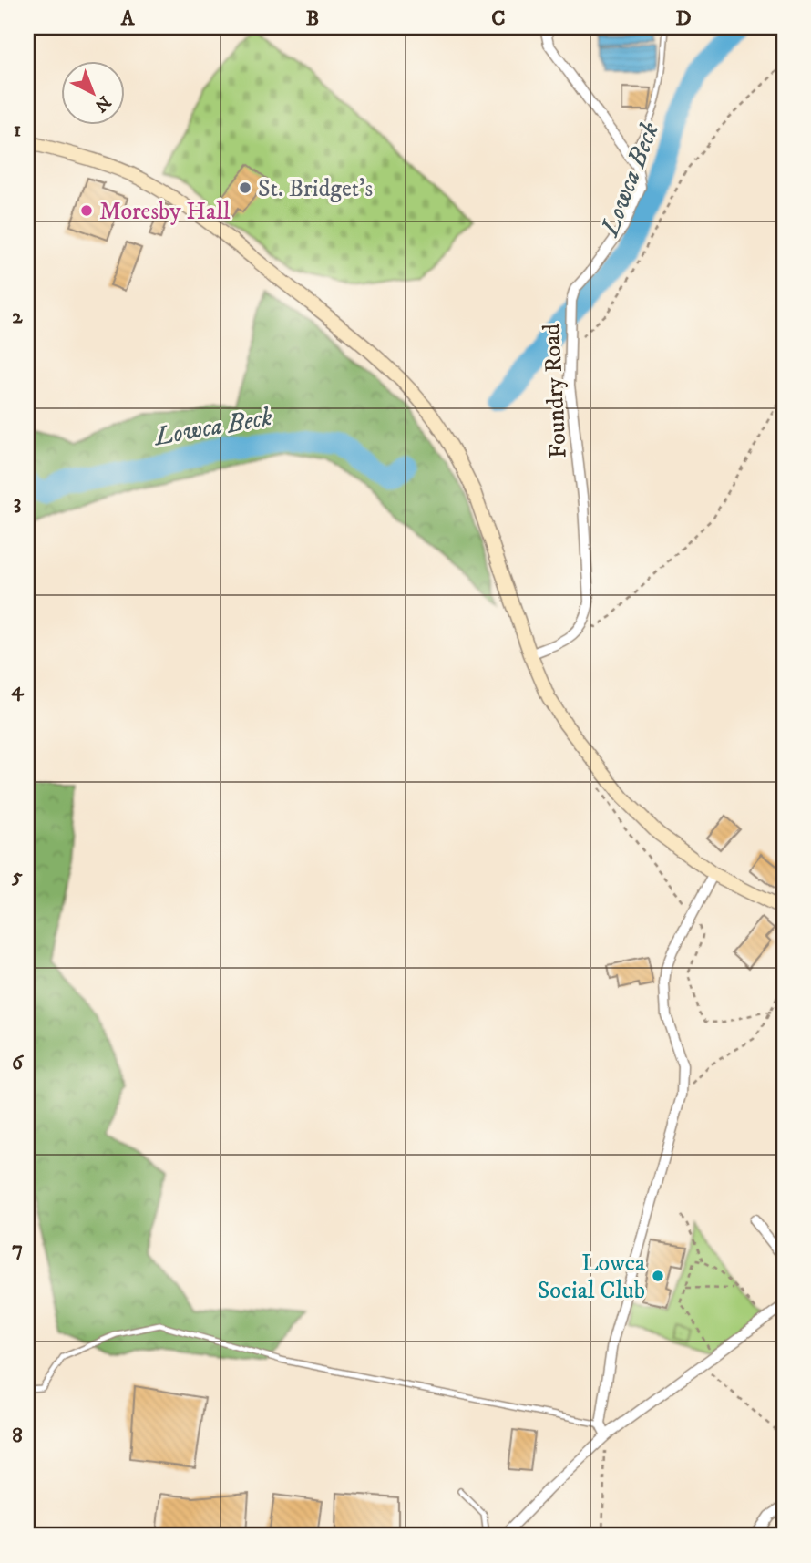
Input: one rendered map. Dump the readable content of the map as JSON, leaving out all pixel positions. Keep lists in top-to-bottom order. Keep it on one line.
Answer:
{"streets":{"street":["Foundry Road"]},"water":["Lowca Beck"],"places":["St. Bridget's","Moresby Hall","Lowca Social Club"],"north":"bottom right","grid":{"columns":["A","B","C","D"],"rows":["1","2","3","4","5","6","7","8"]}}
